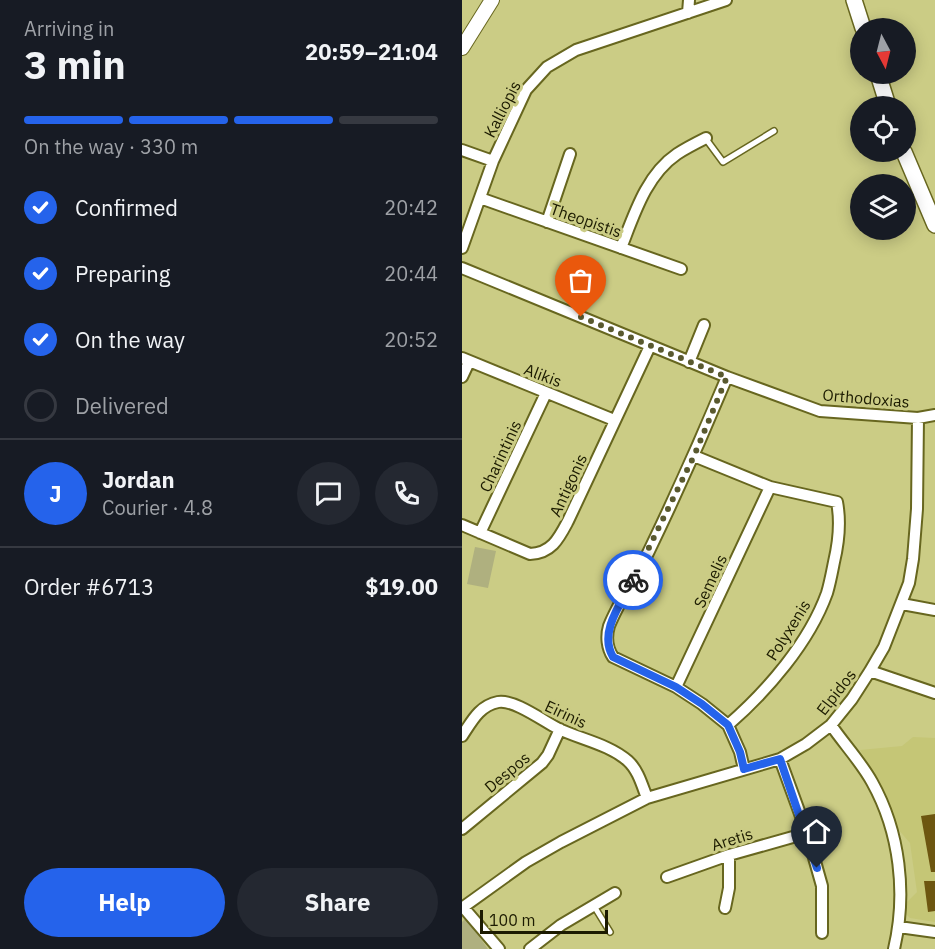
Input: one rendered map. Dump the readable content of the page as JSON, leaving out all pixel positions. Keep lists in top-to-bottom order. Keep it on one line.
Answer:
{"streets":{"street":["Kalliopis","Theopistis","Alikis","Orthodoxias","Charintinis","Antigonis","Semelis","Polyxenis","Elpidos","Eirinis","Despos","Aretis"]},"crossings":[["Kalliopis","Theopistis"],["Alikis","Charintinis"],["Alikis","Antigonis"],["Orthodoxias","Antigonis"],["Orthodoxias","Elpidos"],["Charintinis","Antigonis"],["Semelis","Polyxenis"],["Elpidos","Eirinis"],["Eirinis","Despos"]],"scale_bar":"100 m","north":"bottom","page":{"heading":["3 min","Arriving in","20:59–21:04"],"panel":["Jordan","Courier · 4.8","Order #6713","$19.00"],"bar":"On the way · 330 m","list":[["Confirmed","20:42"],["Preparing","20:44"],["On the way","20:52"],"Delivered"],"round":"J","buttons":["Help","Share"],"scale":"100 m"}}
